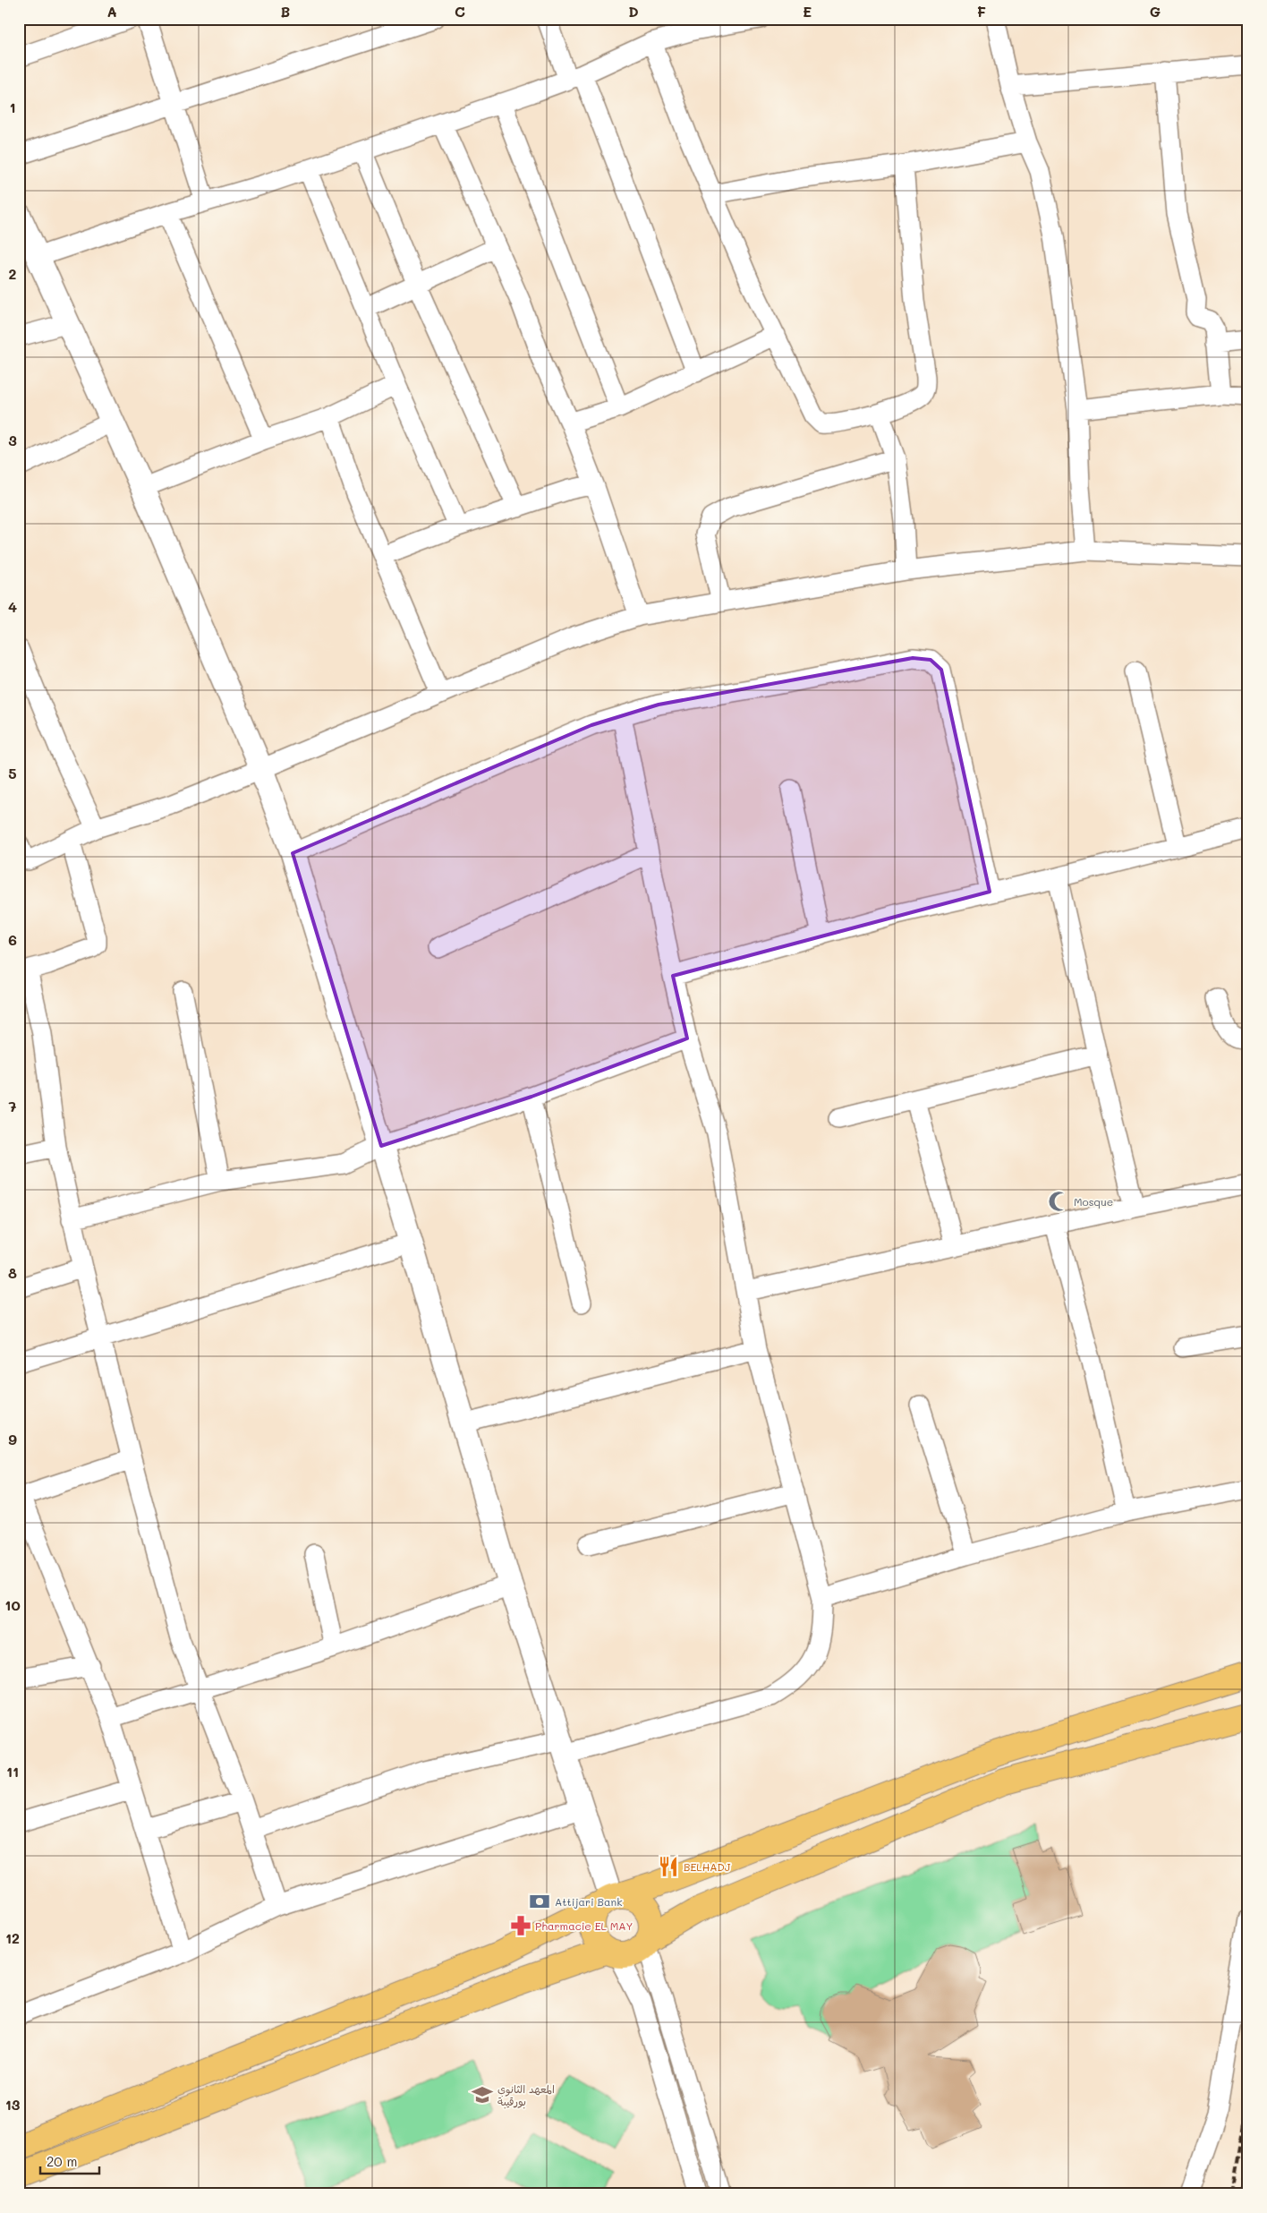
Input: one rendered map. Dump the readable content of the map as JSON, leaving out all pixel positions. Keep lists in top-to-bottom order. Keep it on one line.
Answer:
{"places":{"mosque":["Mosque"],"restaurant":["BELHADJ"],"bank":["Attijari Bank"],"pharmacy":["Pharmacie EL MAY"],"school or university":["المعهد الثانوي بورقيبة"]},"scale_bar":"20 m","grid":{"columns":["A","B","C","D","E","F","G"],"rows":["1","2","3","4","5","6","7","8","9","10","11","12","13"]}}
